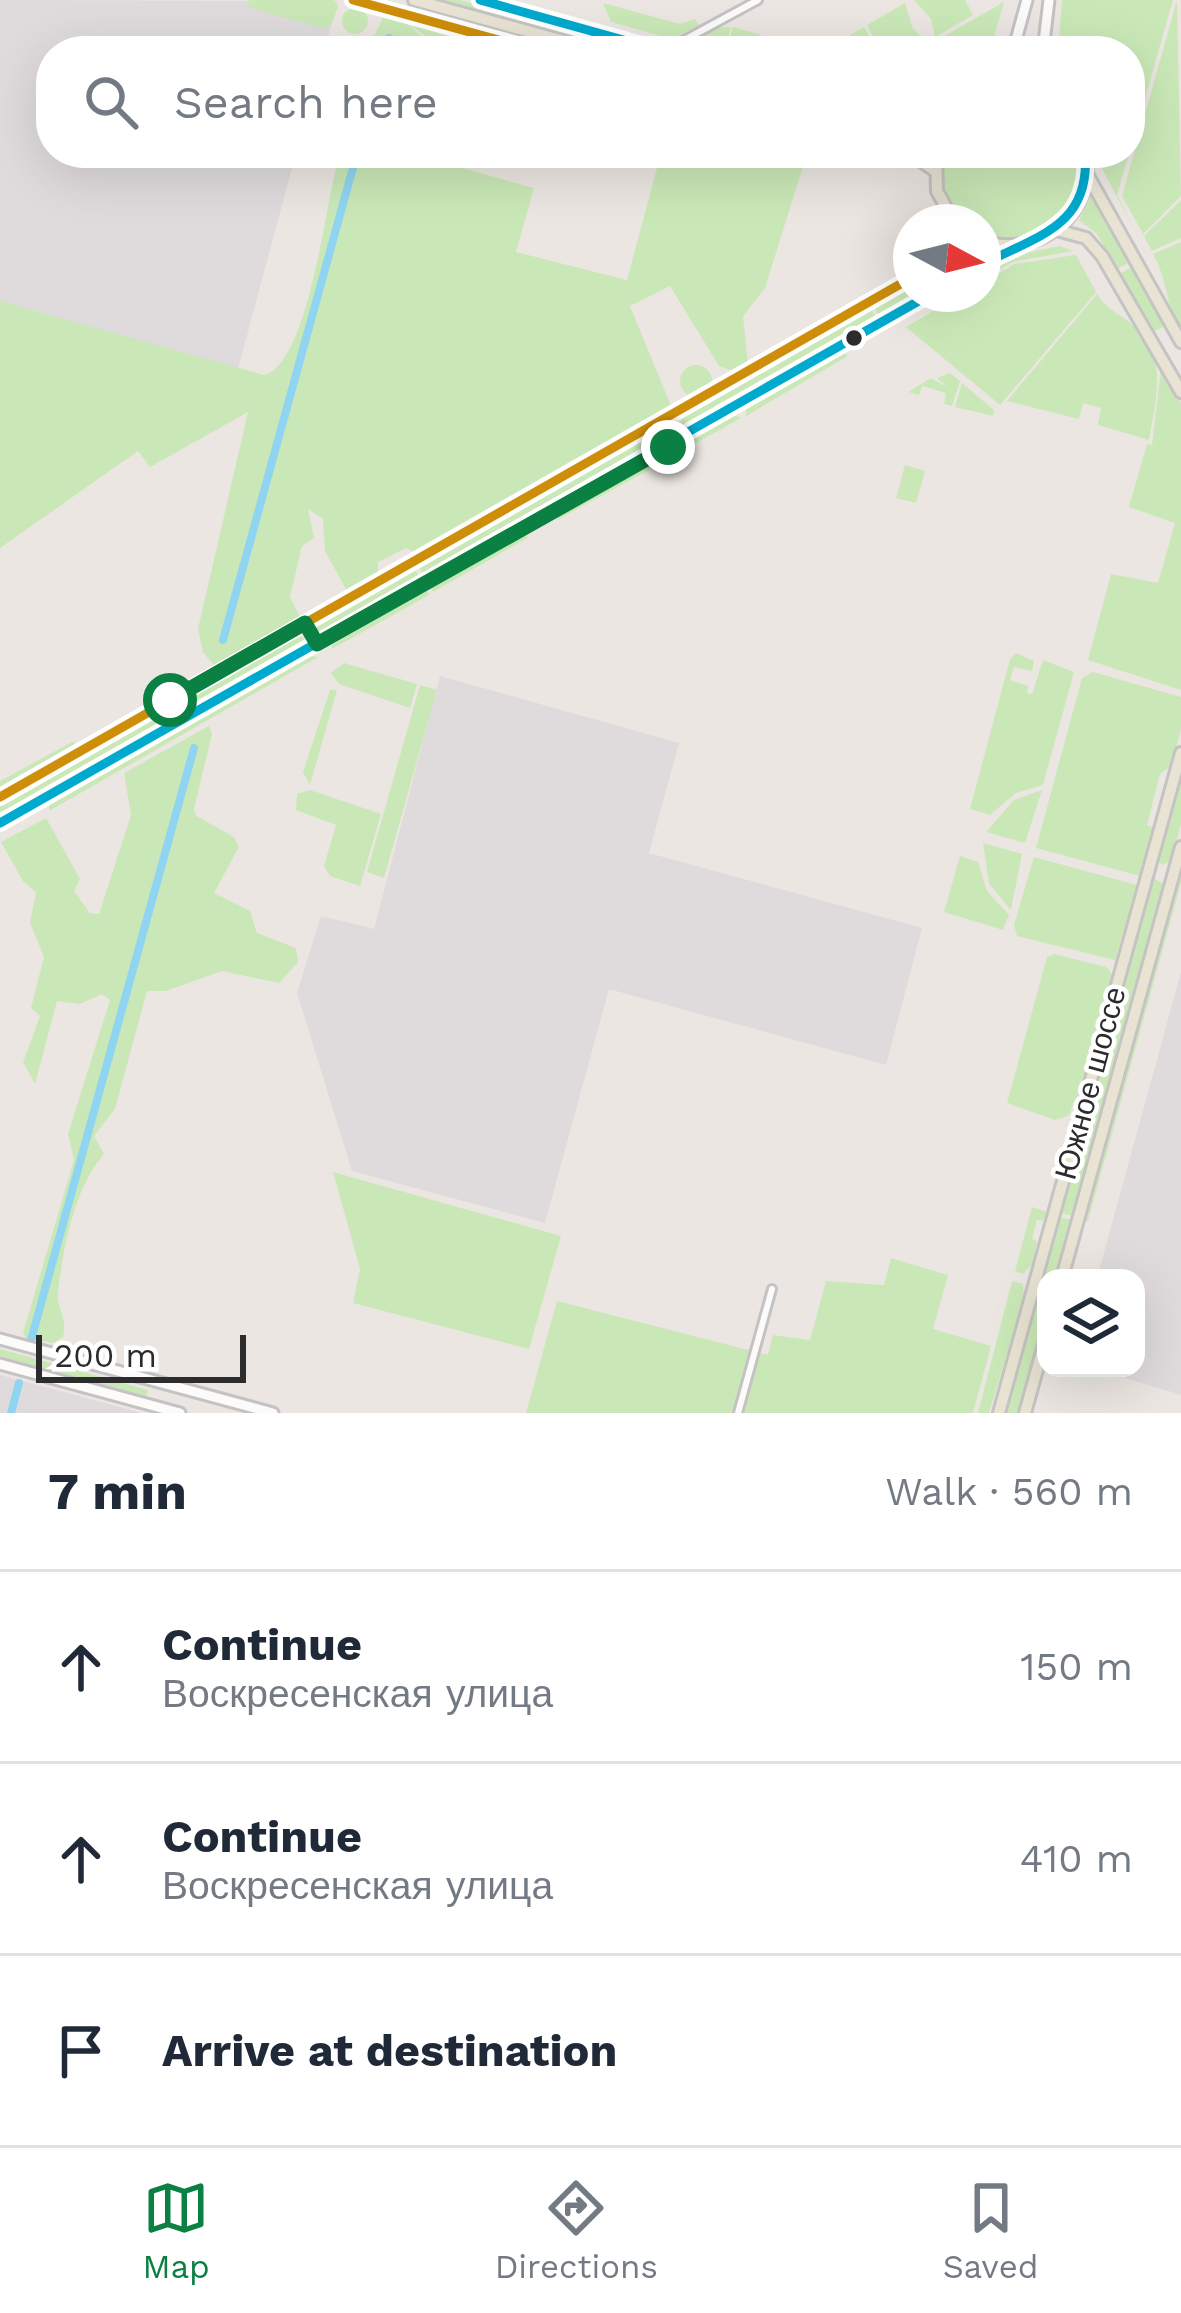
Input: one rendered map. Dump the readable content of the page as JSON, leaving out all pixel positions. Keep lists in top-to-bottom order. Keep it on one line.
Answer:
{"streets":{"main road":["Южное шоссе"]},"scale_bar":"200 m","north":"right","page":{"search":"Search here","scale":"200 m","heading":["7 min","Walk · 560 m"],"list":[["Continue","Воскресенская улица","150 m"],["Continue","Воскресенская улица","410 m"],"Arrive at destination"],"nav":["Map","Directions","Saved"]}}
